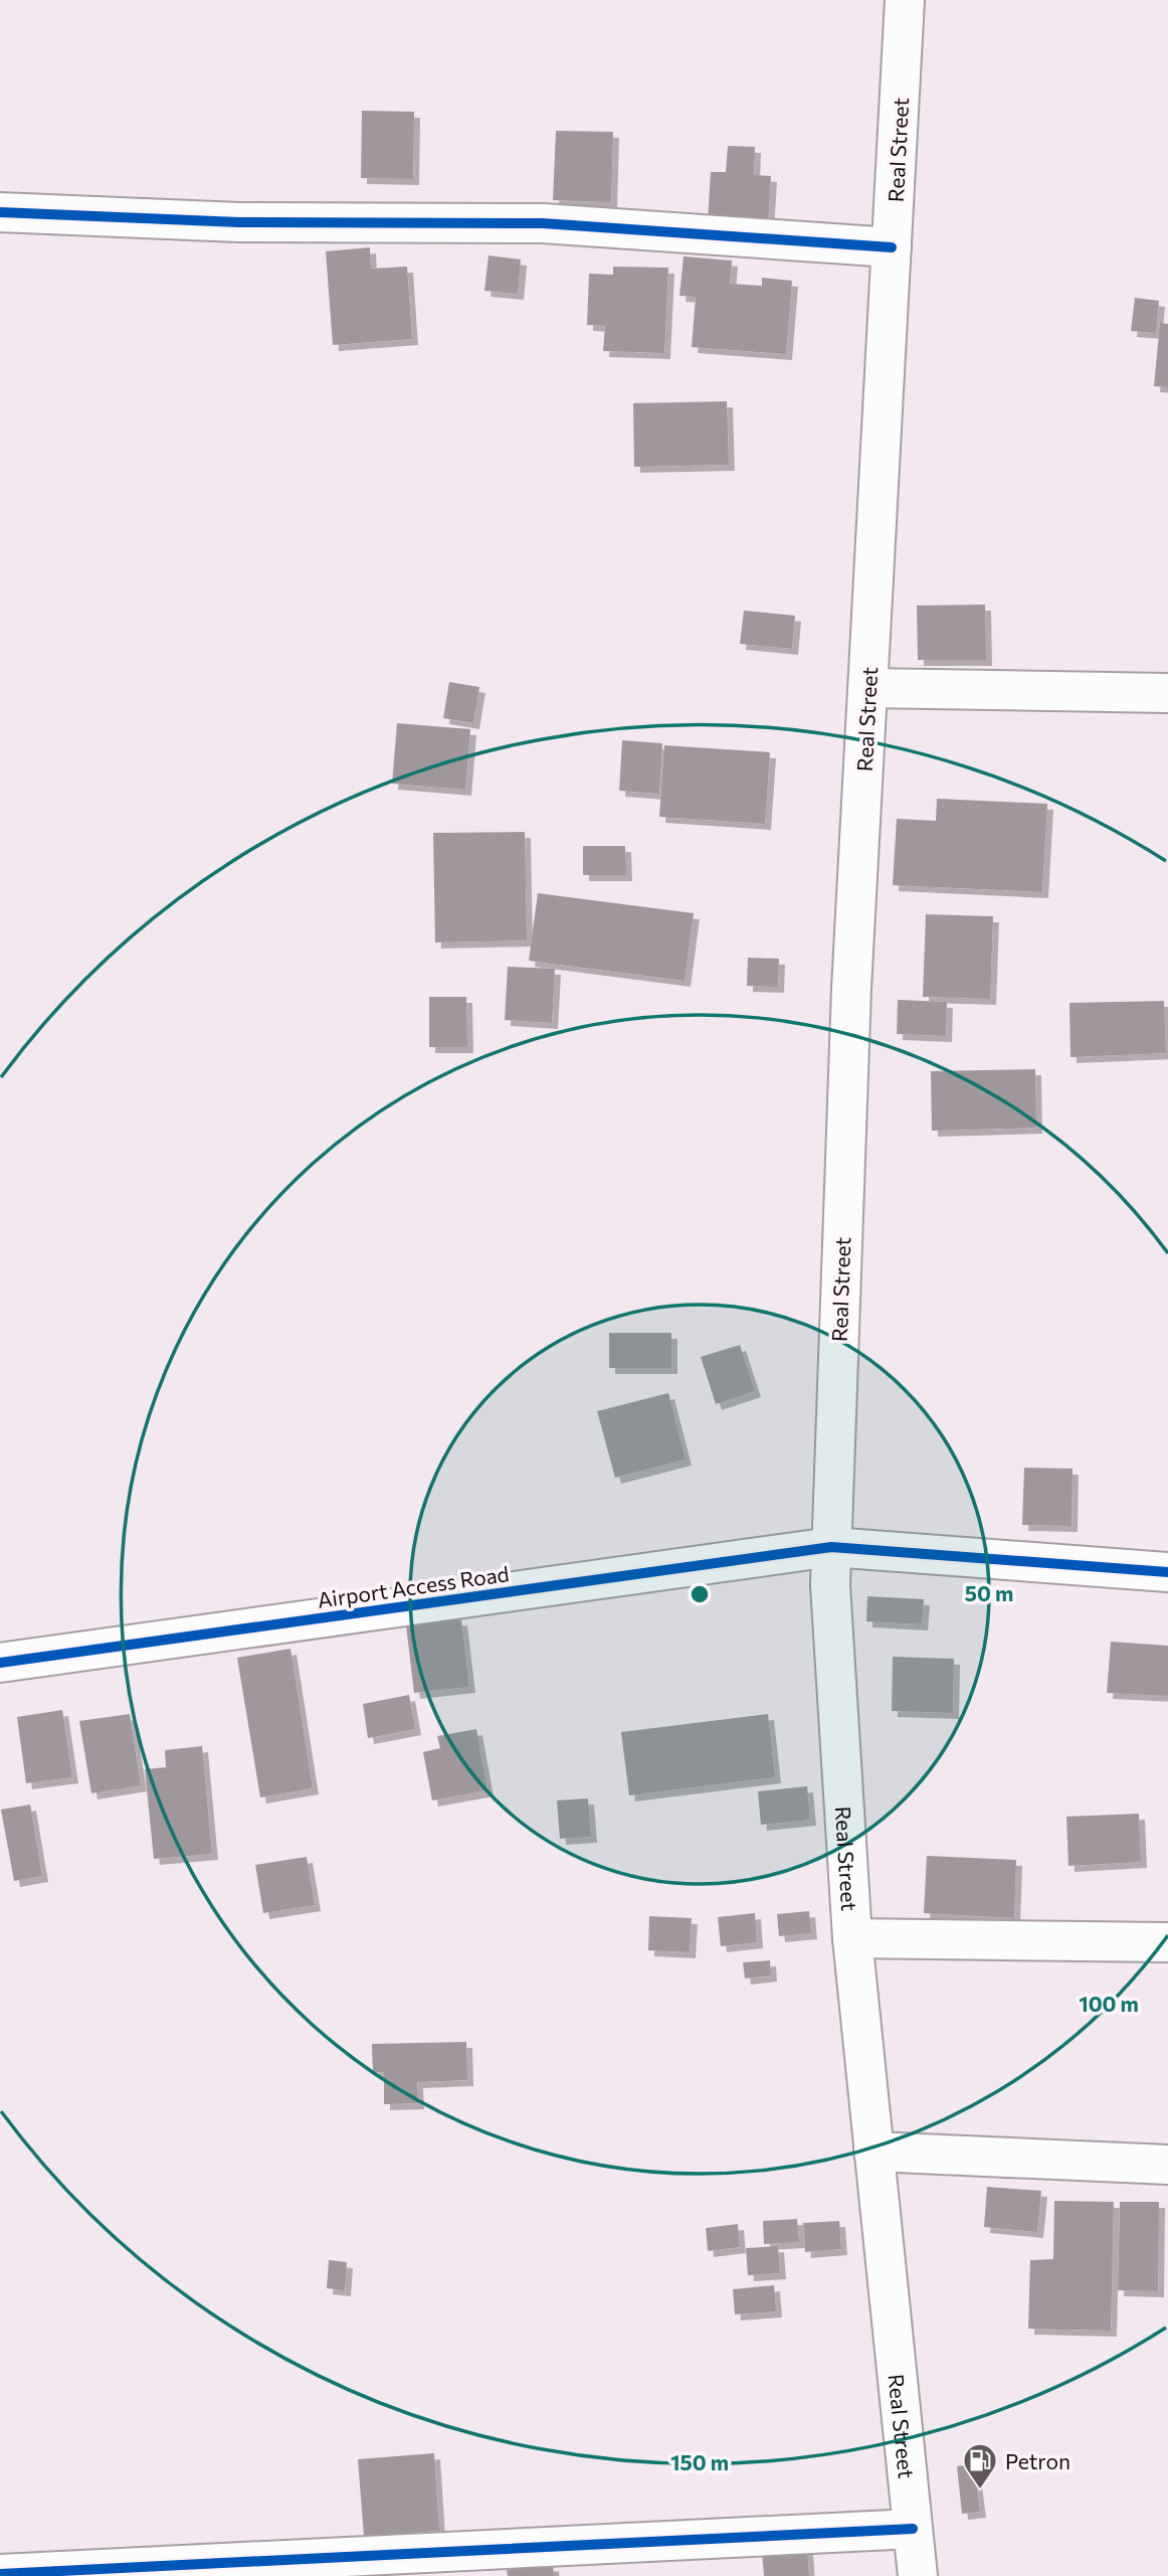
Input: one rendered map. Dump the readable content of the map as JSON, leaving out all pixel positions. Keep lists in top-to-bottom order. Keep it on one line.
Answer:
{"streets":{"street":["Real Street","Airport Access Road"]},"crossings":[["Real Street","Airport Access Road"]],"places":{"fuel station":["Petron"]},"rings":["50 m","100 m","150 m"]}
